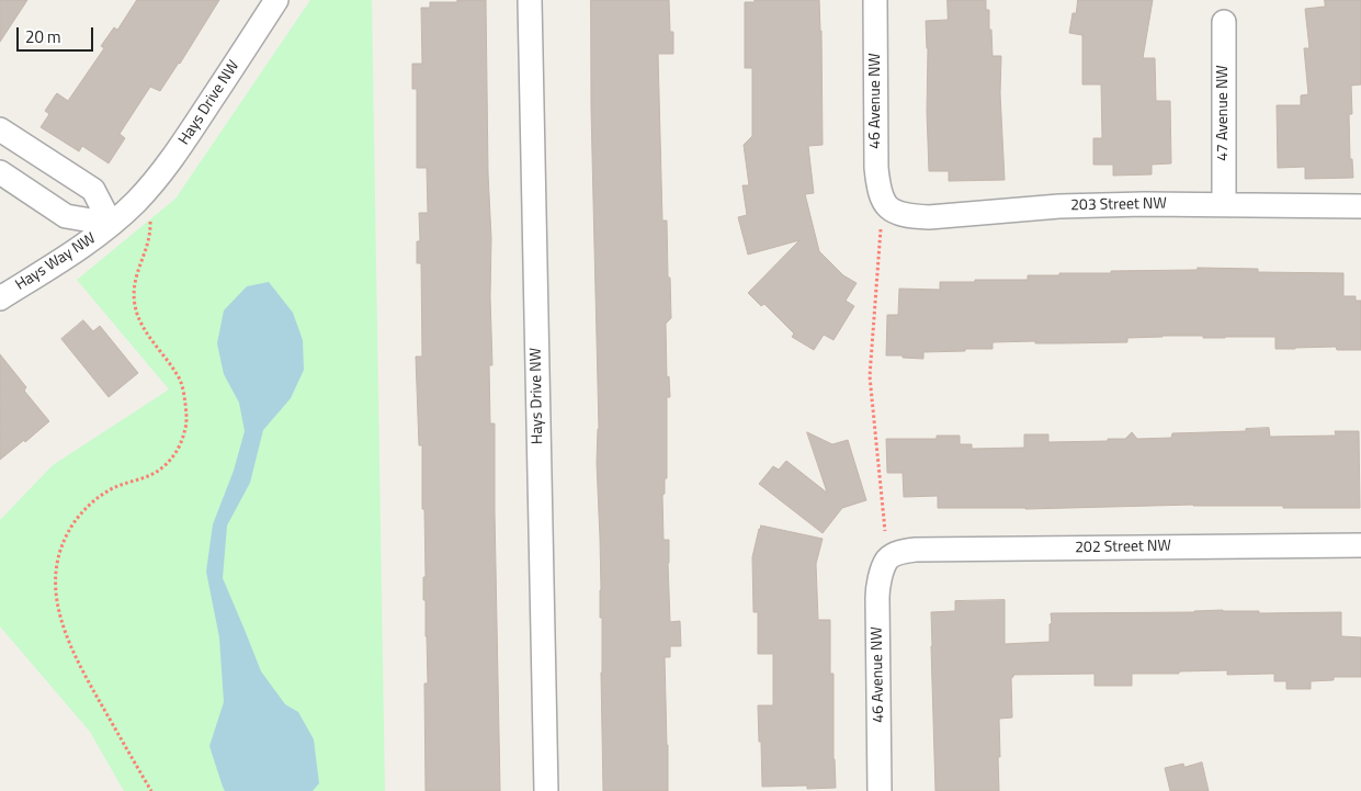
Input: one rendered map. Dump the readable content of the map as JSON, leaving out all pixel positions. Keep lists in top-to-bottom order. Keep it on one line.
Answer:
{"streets":{"street":["46 Avenue NW","Hays Drive NW","47 Avenue NW","203 Street NW","Hays Way NW","202 Street NW"]},"crossings":[["46 Avenue NW","203 Street NW"],["46 Avenue NW","202 Street NW"],["Hays Drive NW","Hays Way NW"],["47 Avenue NW","203 Street NW"]],"scale_bar":"20 m"}
